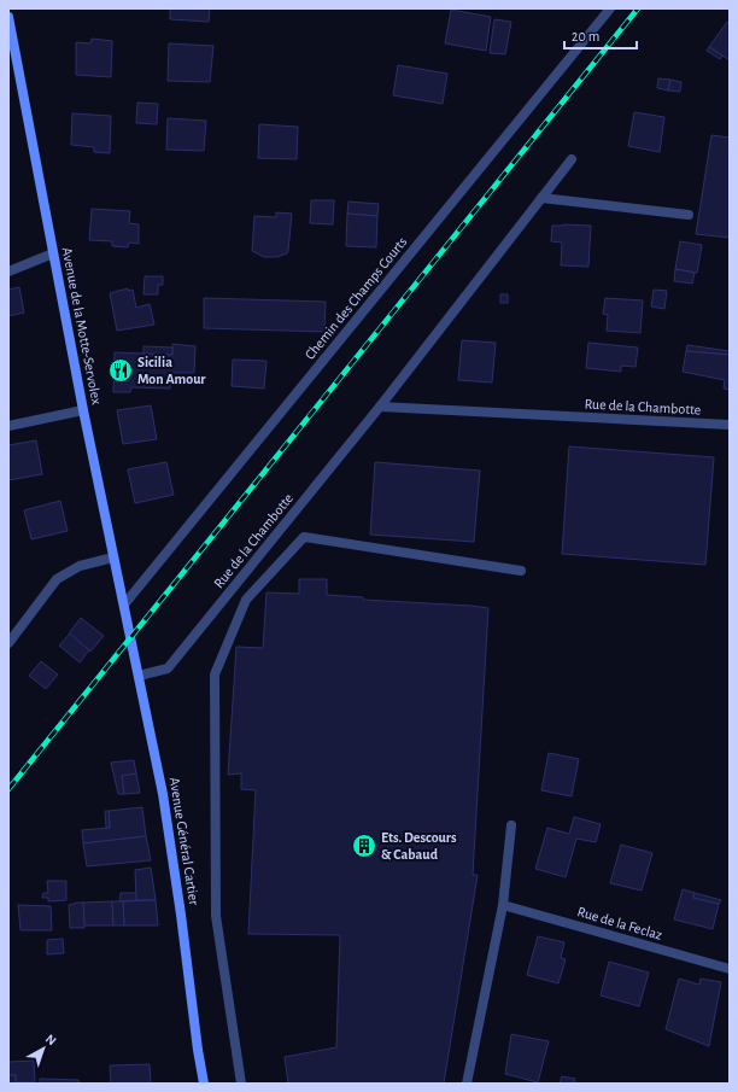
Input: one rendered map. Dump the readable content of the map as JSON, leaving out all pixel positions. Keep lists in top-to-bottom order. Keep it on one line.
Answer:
{"streets":{"main road":["Avenue de la Motte-Servolex","Avenue Général Cartier"],"street":["Chemin des Champs Courts","Rue de la Chambotte","Rue de la Feclaz"]},"crossings":[["Chemin des Champs Courts","Avenue de la Motte-Servolex"],["Avenue de la Motte-Servolex","Avenue Général Cartier"],["Rue de la Chambotte","Avenue Général Cartier"]],"places":{"restaurant":["Sicilia Mon Amour"],"building":["Ets. Descours & Cabaud"]},"scale_bar":"20 m","north":"top right"}
